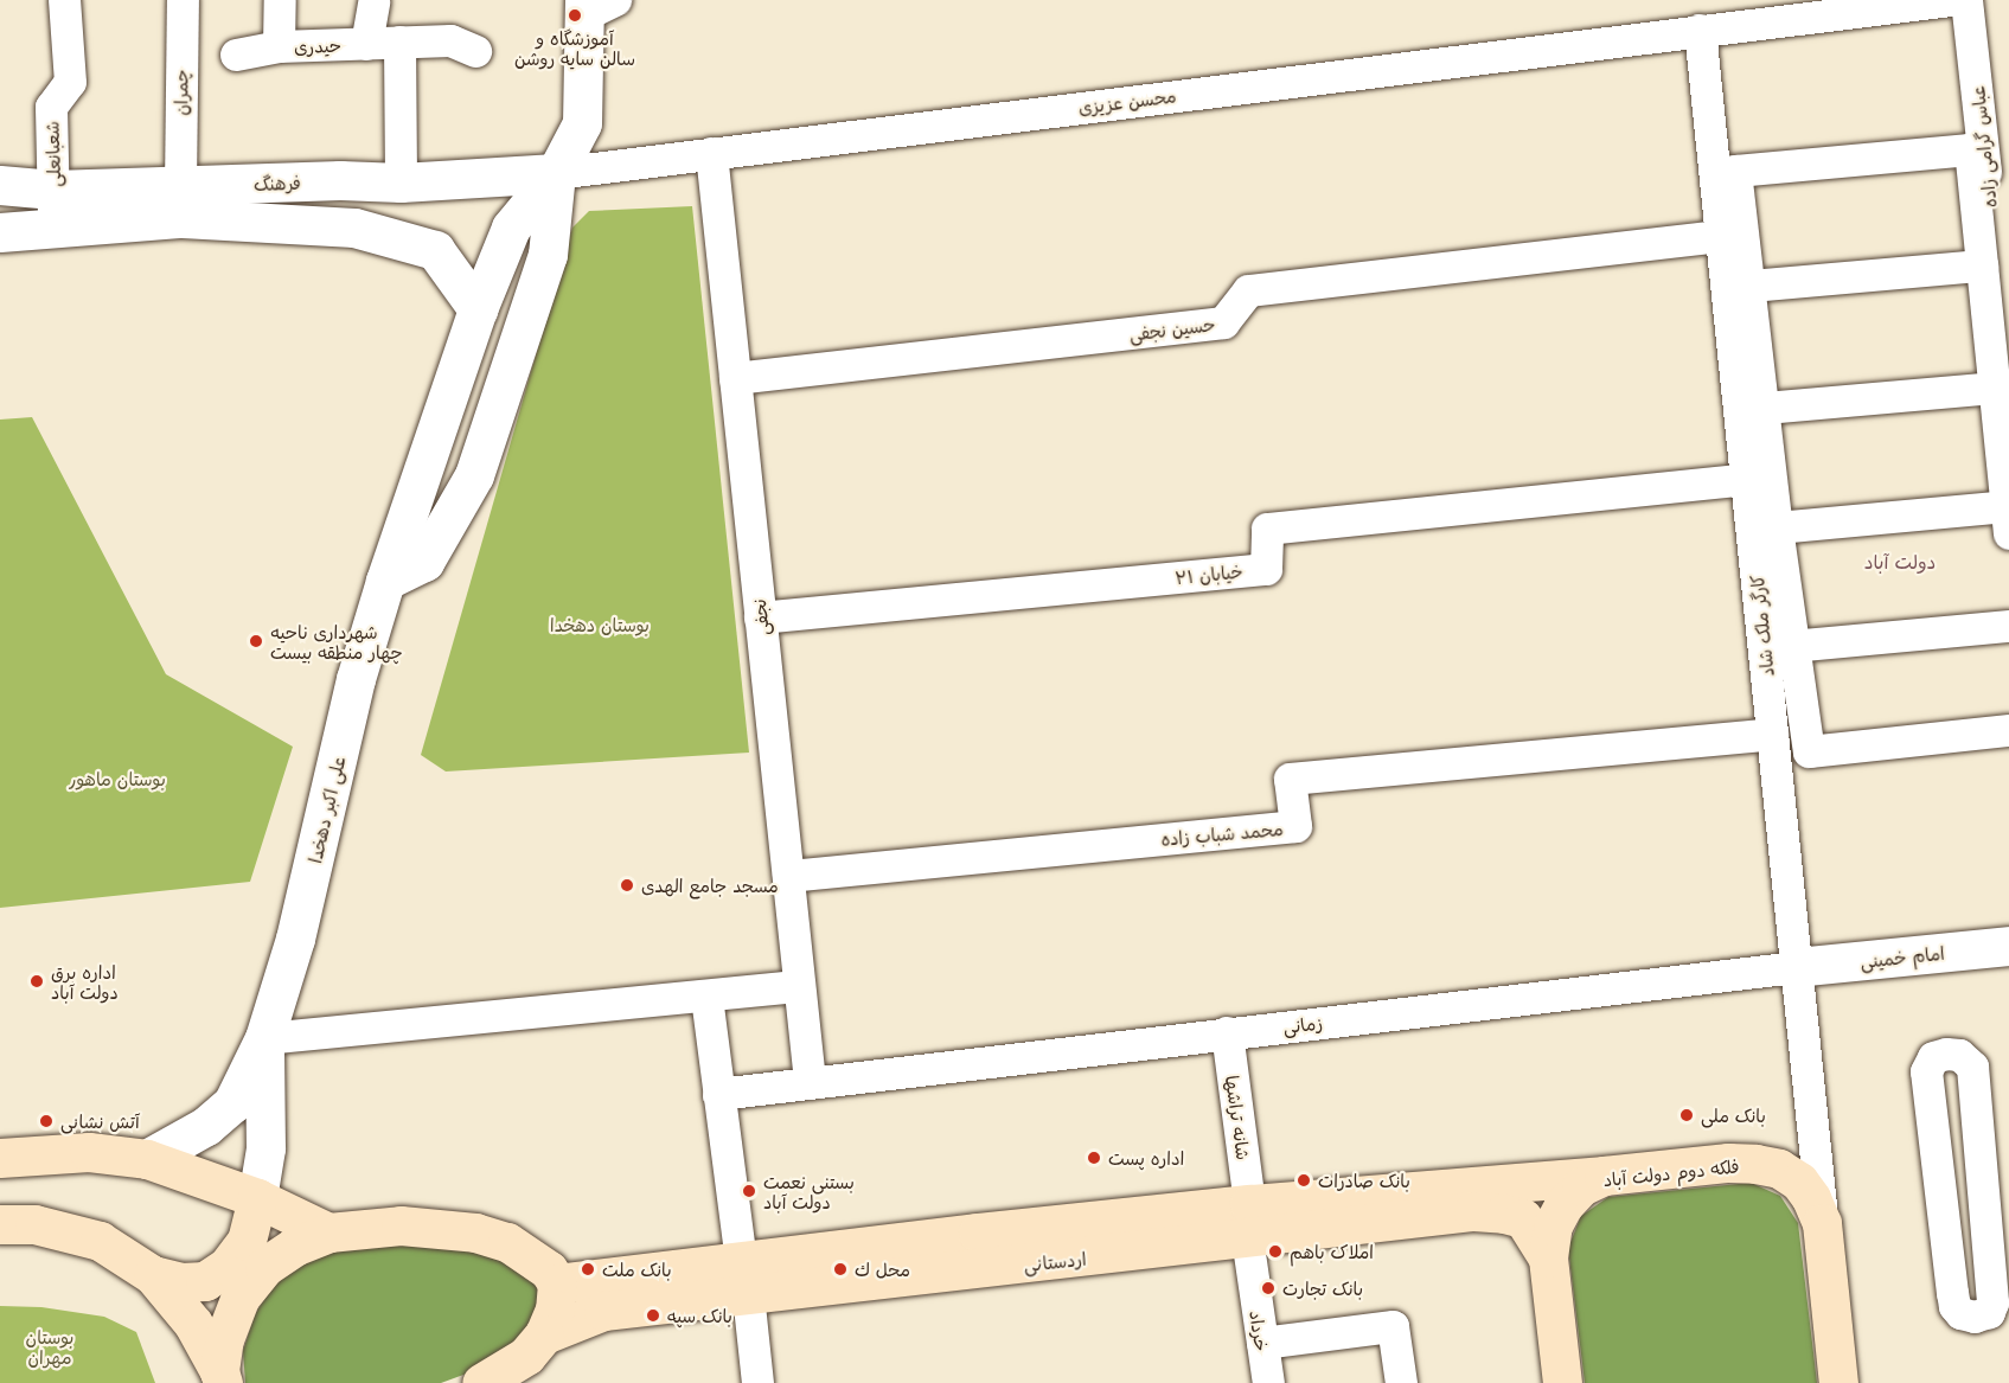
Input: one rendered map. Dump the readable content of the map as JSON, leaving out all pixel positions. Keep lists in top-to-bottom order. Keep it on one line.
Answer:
{"streets":{"main road":["فلکه دوم دولت آباد","اردستانی"],"street":["حیدری","چمران","محسن عزیزی","عباس گرامی زاده","شعبانعلی","فرهنگ","حسین نجفی","خیابان ۲۱","نجفی","کارگر ملک شاد","علی اکبر دهخدا","محمد شباب زاده","امام خمینی","زمانی","شانه تراشها","خرداد"]},"crossings":[["چمران","فرهنگ"],["محسن عزیزی","فرهنگ"],["محسن عزیزی","نجفی"],["محسن عزیزی","کارگر ملک شاد"],["محسن عزیزی","علی اکبر دهخدا"],["شعبانعلی","فرهنگ"],["فرهنگ","علی اکبر دهخدا"],["حسین نجفی","نجفی"],["حسین نجفی","کارگر ملک شاد"],["خیابان ۲۱","نجفی"],["خیابان ۲۱","کارگر ملک شاد"],["نجفی","محمد شباب زاده"],["نجفی","زمانی"],["کارگر ملک شاد","محمد شباب زاده"],["کارگر ملک شاد","امام خمینی"],["کارگر ملک شاد","زمانی"],["کارگر ملک شاد","فلکه دوم دولت آباد"],["امام خمینی","زمانی"],["زمانی","شانه تراشها"],["شانه تراشها","اردستانی"],["شانه تراشها","خرداد"],["فلکه دوم دولت آباد","اردستانی"],["اردستانی","خرداد"]],"districts":["دولت آباد"],"parks":["بوستان دهخدا","بوستان ماهور","بوستان مهران"],"places":["آموزشگاه و سالن سایه روشن","شهرداری ناحیه چهار منطقه بیست","مسجد جامع الهدی","اداره برق دولت آباد","بانک ملی","آتش نشانی","اداره پست","بانک صادرات","بستنی نعمت دولت آباد","املاک باهم","بانک ملت","محل ك","بانک تجارت","بانک سپه"]}
